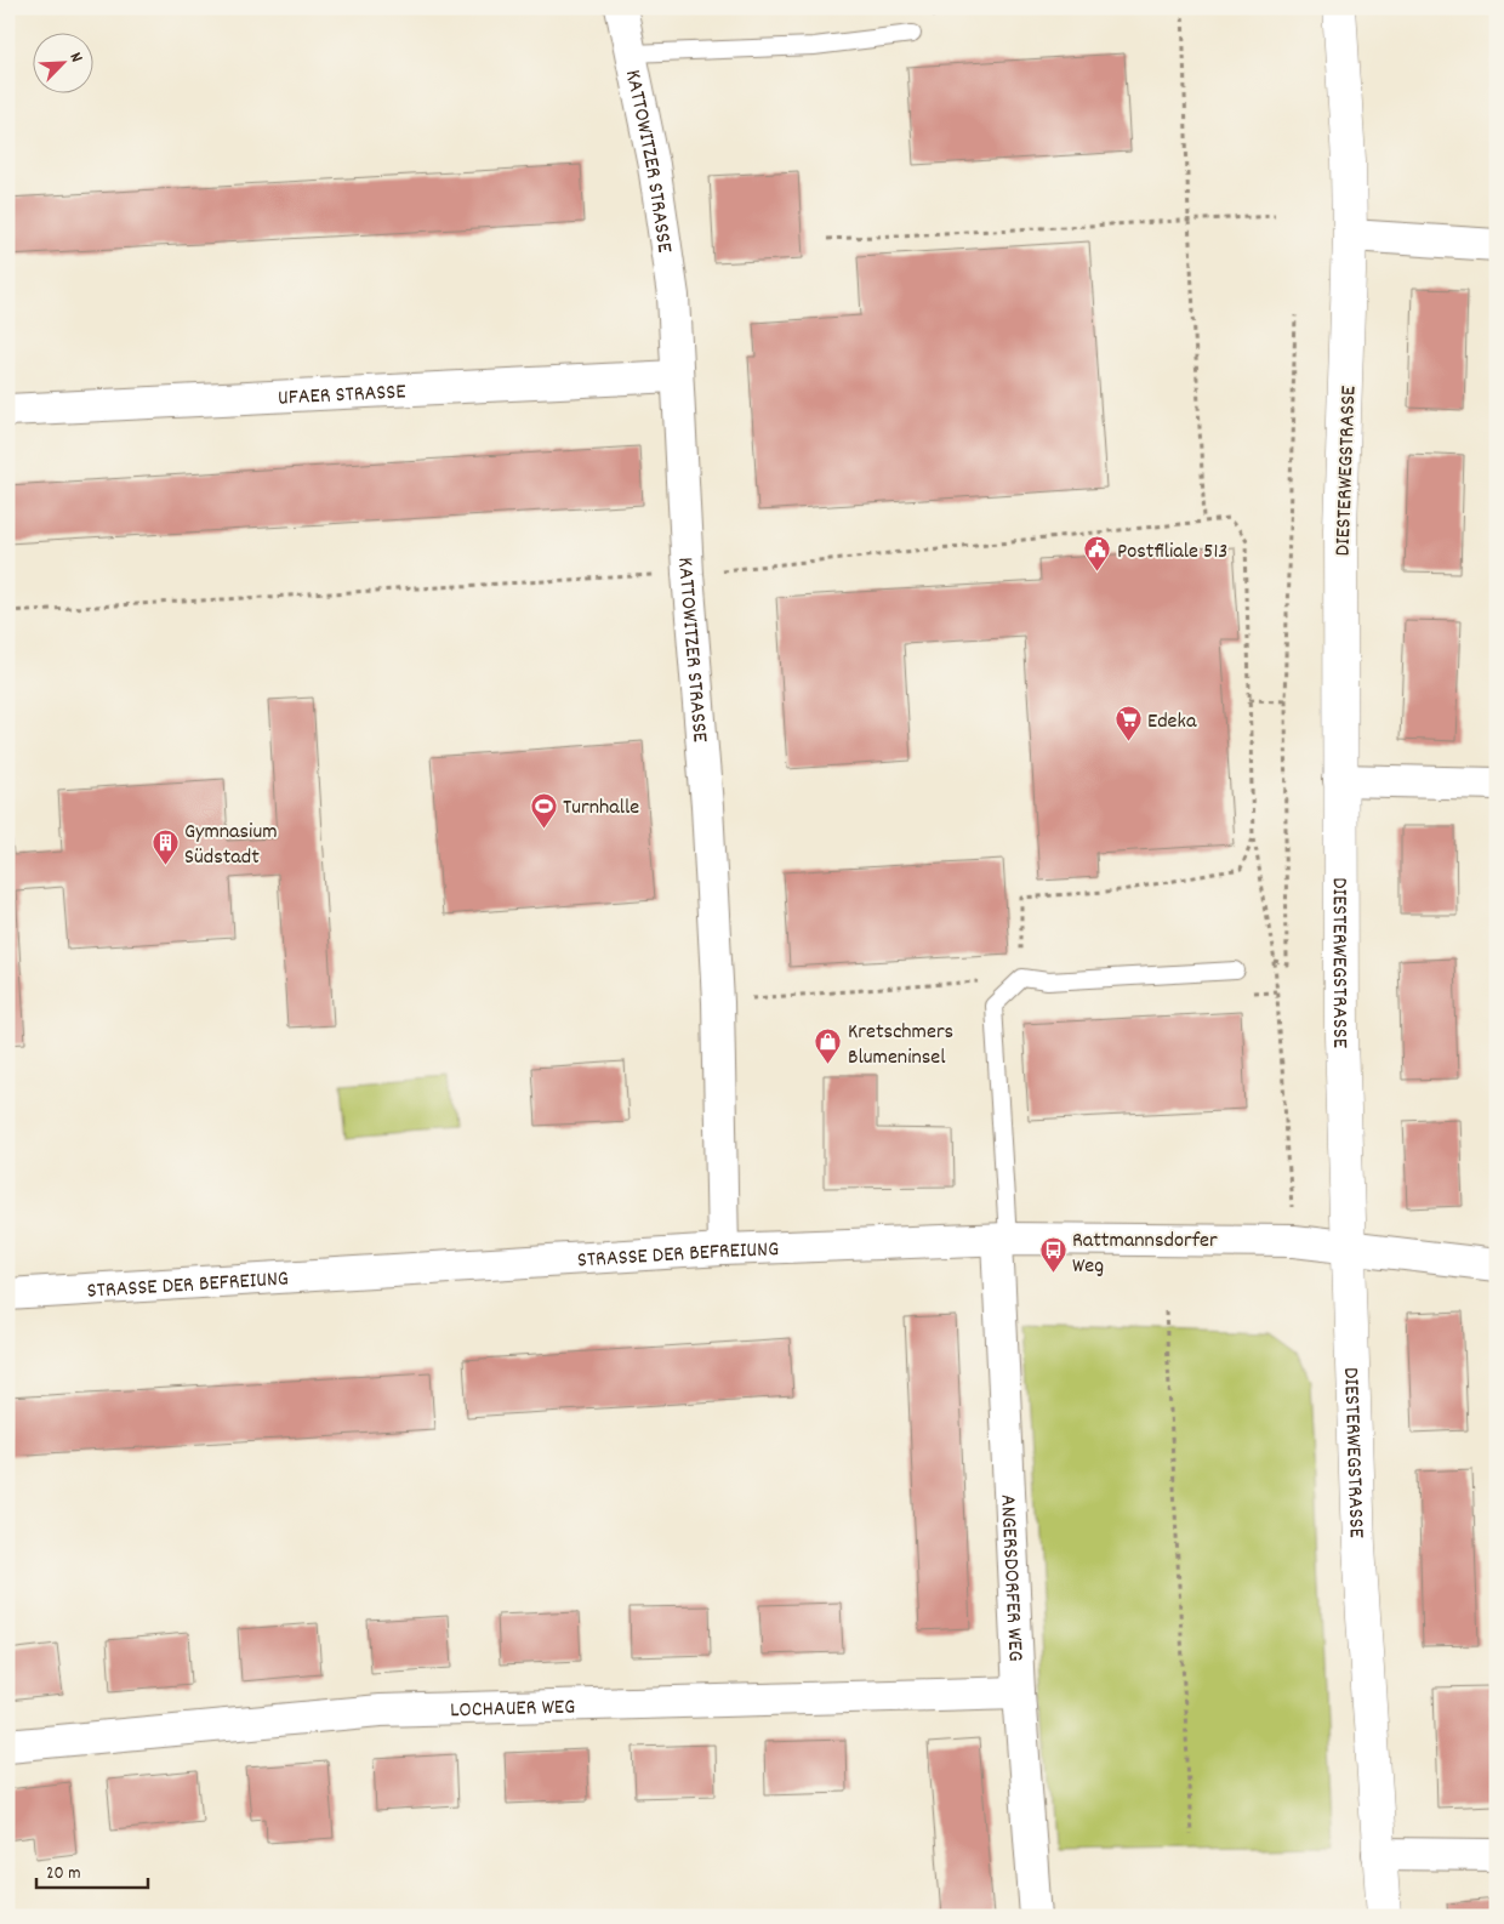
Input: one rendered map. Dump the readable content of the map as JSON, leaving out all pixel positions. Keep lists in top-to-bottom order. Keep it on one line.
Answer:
{"streets":{"street":["KATTOWITZER STRASSE","UFAER STRASSE","DIESTERWEGSTRASSE","STRASSE DER BEFREIUNG","ANGERSDORFER WEG","LOCHAUER WEG"]},"crossings":[["KATTOWITZER STRASSE","UFAER STRASSE"],["KATTOWITZER STRASSE","STRASSE DER BEFREIUNG"],["DIESTERWEGSTRASSE","STRASSE DER BEFREIUNG"],["STRASSE DER BEFREIUNG","ANGERSDORFER WEG"],["ANGERSDORFER WEG","LOCHAUER WEG"]],"places":{"public building":["Postfiliale 513"],"supermarket":["Edeka"],"sports":["Turnhalle"],"building":["Gymnasium Südstadt"],"shop":["Kretschmers Blumeninsel"],"bus stop":["Rattmannsdorfer Weg"]},"scale_bar":"20 m","north":"top right"}
